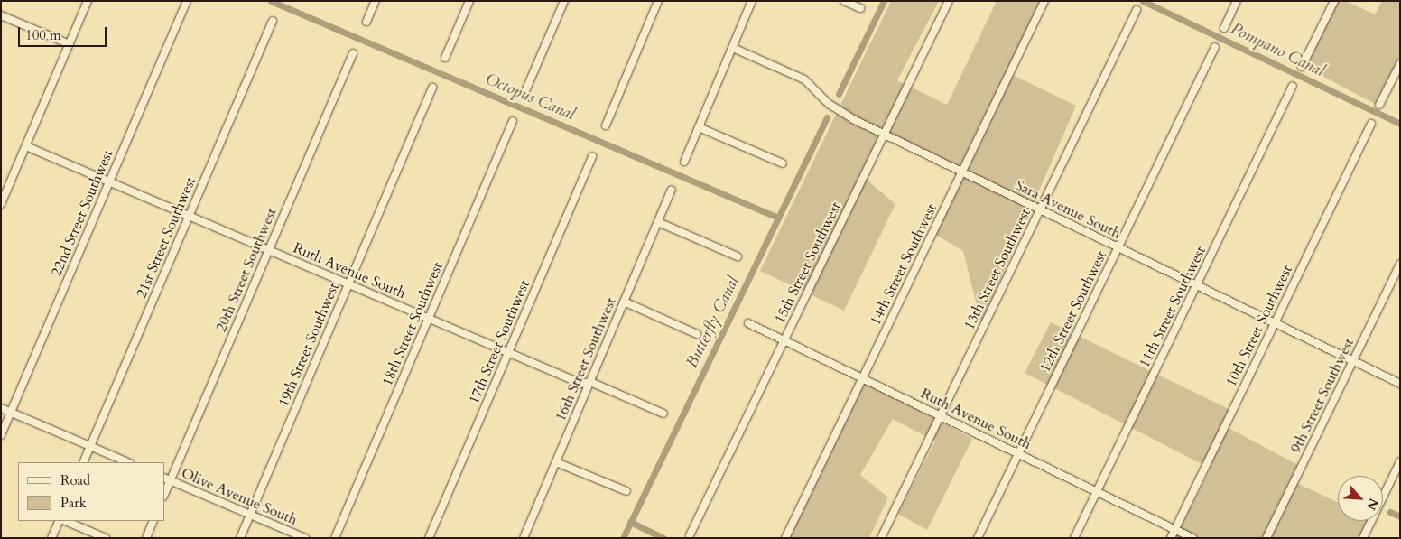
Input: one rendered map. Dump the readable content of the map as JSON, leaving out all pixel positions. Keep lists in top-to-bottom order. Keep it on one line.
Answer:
{"streets":{"street":["Sara Avenue South","22nd Street Southwest","21st Street Southwest","15th Street Southwest","14th Street Southwest","13th Street Southwest","20th Street Southwest","Ruth Avenue South","11th Street Southwest","12th Street Southwest","18th Street Southwest","10th Street Southwest","17th Street Southwest","19th Street Southwest","16th Street Southwest","9th Street Southwest","Olive Avenue South"]},"crossings":[["Sara Avenue South","15th Street Southwest"],["Sara Avenue South","14th Street Southwest"],["Sara Avenue South","13th Street Southwest"],["Sara Avenue South","11th Street Southwest"],["Sara Avenue South","12th Street Southwest"],["Sara Avenue South","10th Street Southwest"],["Sara Avenue South","9th Street Southwest"],["22nd Street Southwest","Ruth Avenue South"],["21st Street Southwest","Ruth Avenue South"],["15th Street Southwest","Ruth Avenue South"],["14th Street Southwest","Ruth Avenue South"],["13th Street Southwest","Ruth Avenue South"],["20th Street Southwest","Ruth Avenue South"],["20th Street Southwest","Olive Avenue South"],["Ruth Avenue South","11th Street Southwest"],["Ruth Avenue South","12th Street Southwest"],["Ruth Avenue South","18th Street Southwest"],["Ruth Avenue South","10th Street Southwest"],["Ruth Avenue South","17th Street Southwest"],["Ruth Avenue South","19th Street Southwest"],["Ruth Avenue South","16th Street Southwest"],["19th Street Southwest","Olive Avenue South"]],"water":["Pompano Canal","Octopus Canal","Butterfly Canal"],"legend":["Road","Park"],"scale_bar":"100 m","north":"bottom right"}
